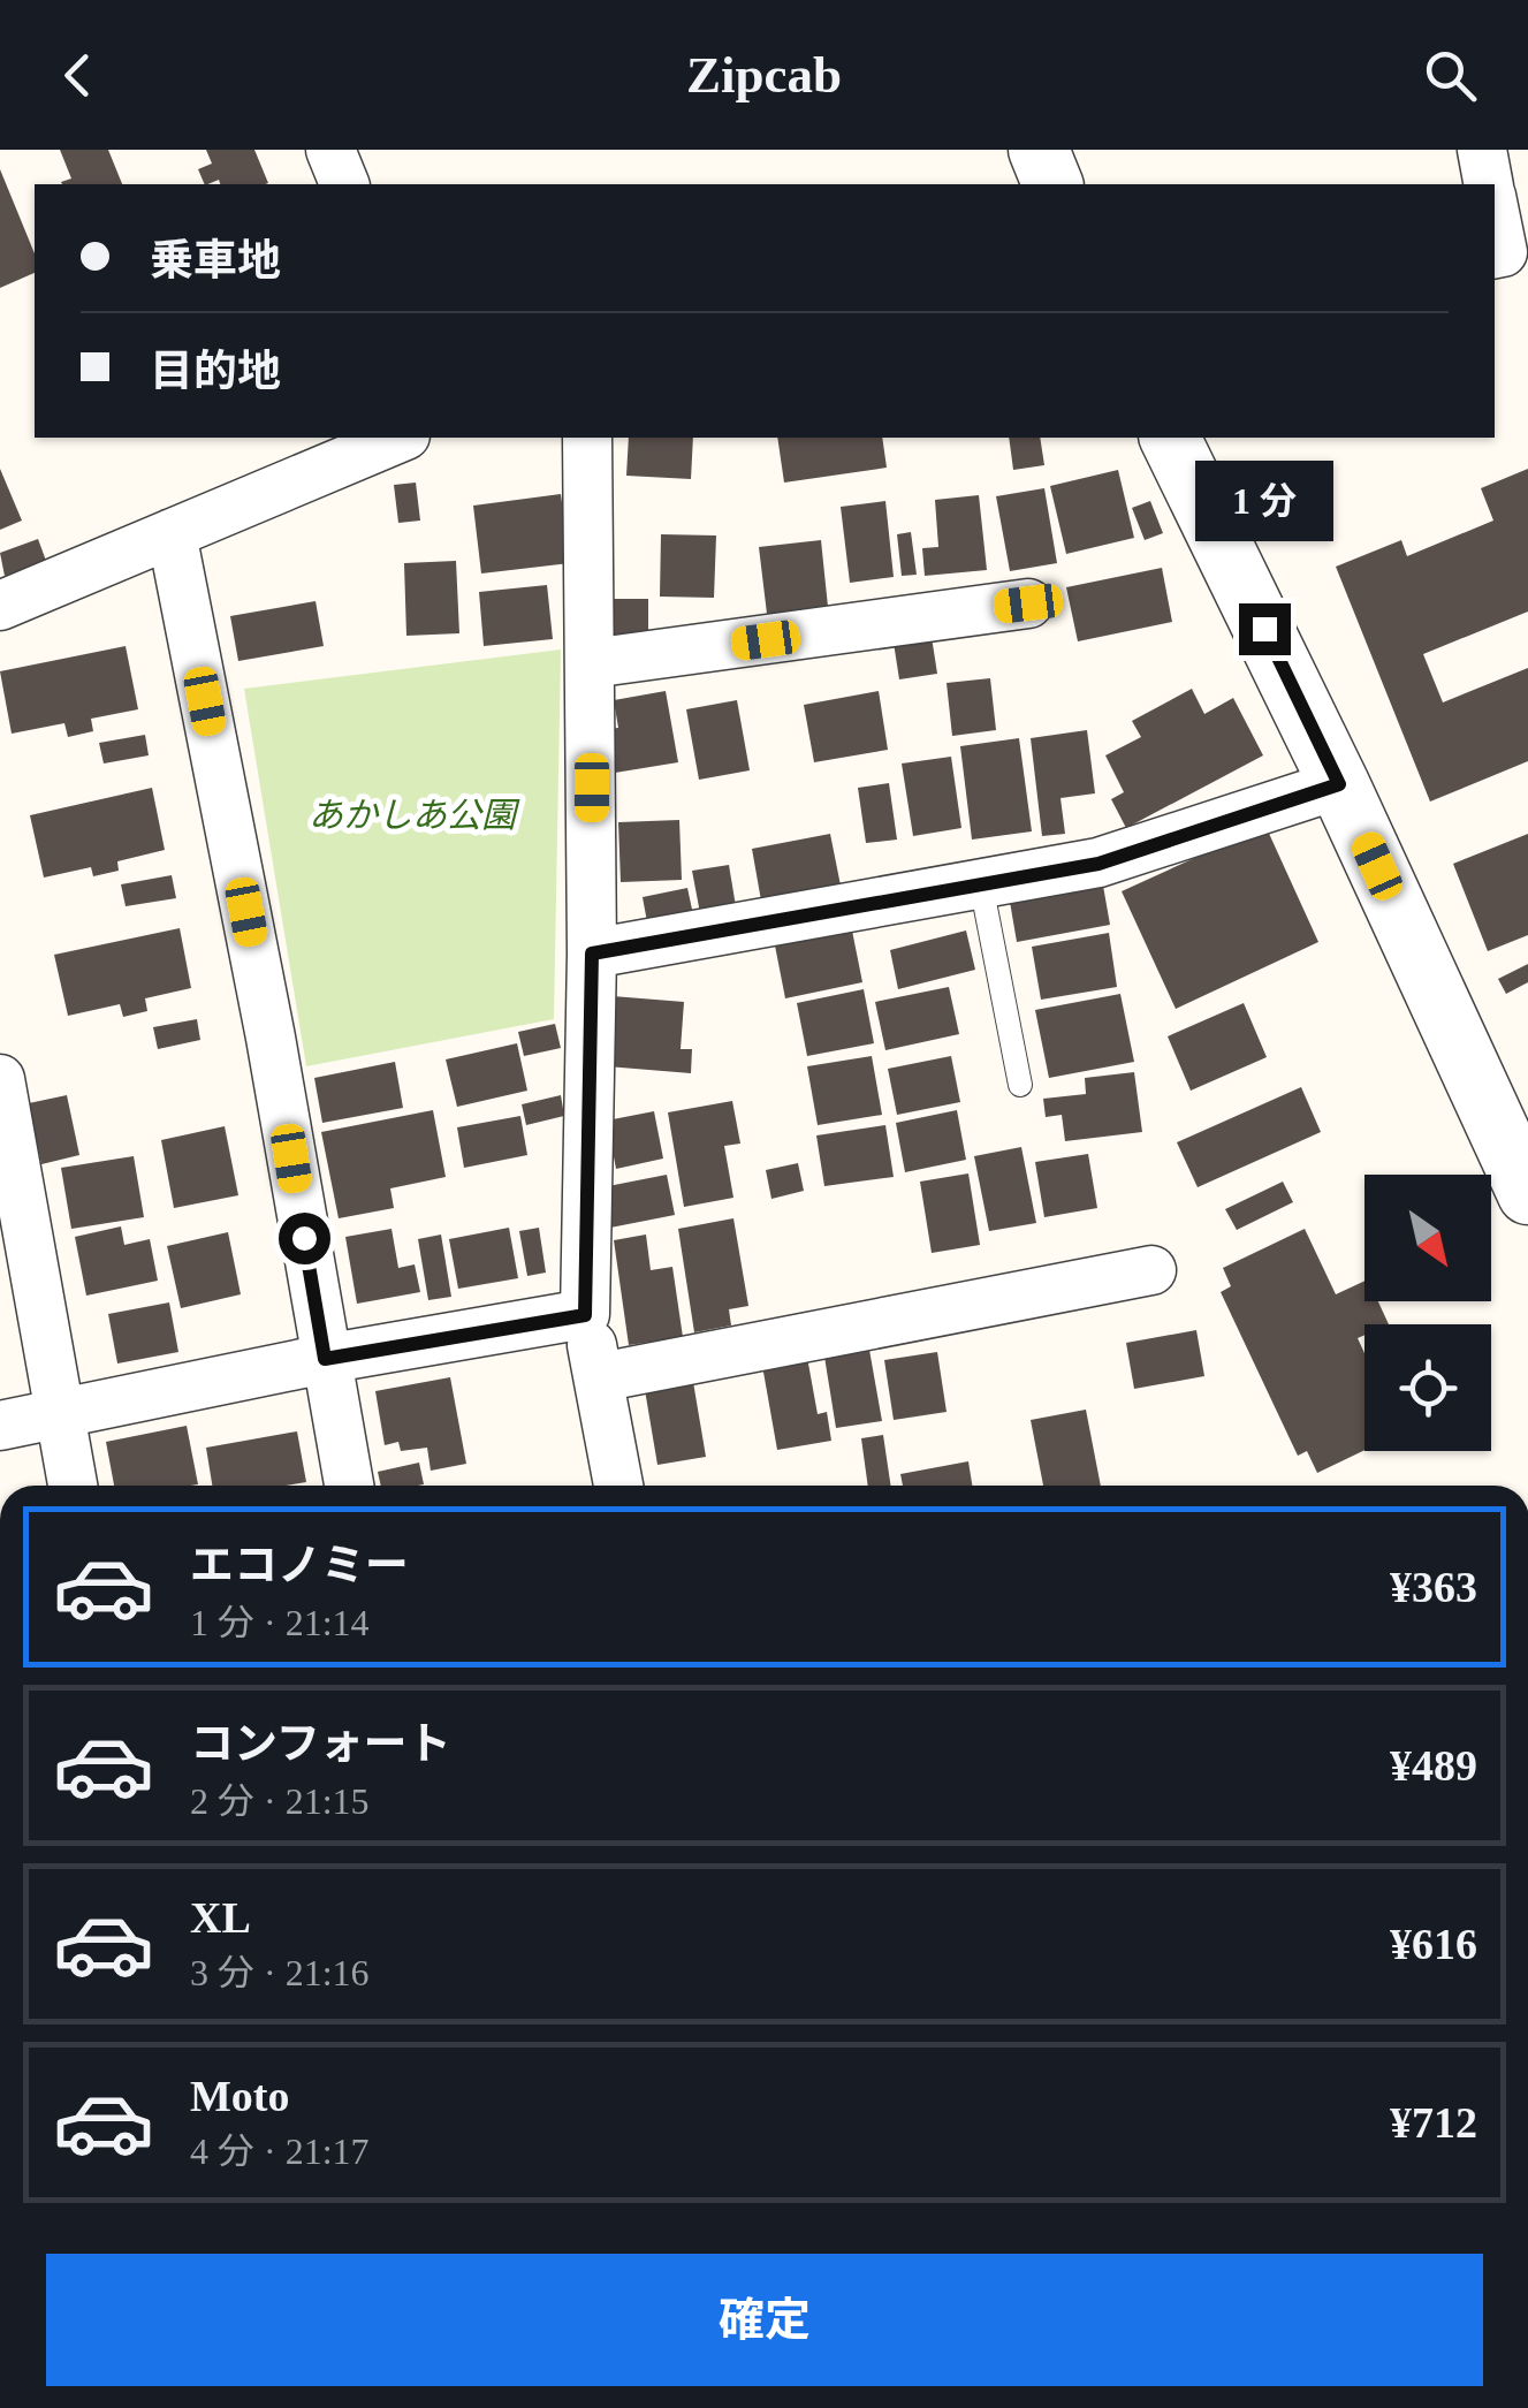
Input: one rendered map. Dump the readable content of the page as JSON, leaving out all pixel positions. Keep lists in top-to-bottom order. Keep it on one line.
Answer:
{"parks":["あかしあ公園"],"north":"bottom right","page":{"header":"Zipcab","banner":["乗車地","目的地"],"bubble":"1 分","list":[{"name":"エコノミー","note":"1 分 · 21:14","value":"¥363"},{"name":"コンフォート","note":"2 分 · 21:15","value":"¥489"},{"name":"XL","note":"3 分 · 21:16","value":"¥616"},{"name":"Moto","note":"4 分 · 21:17","value":"¥712"}],"buttons":"確定"}}
